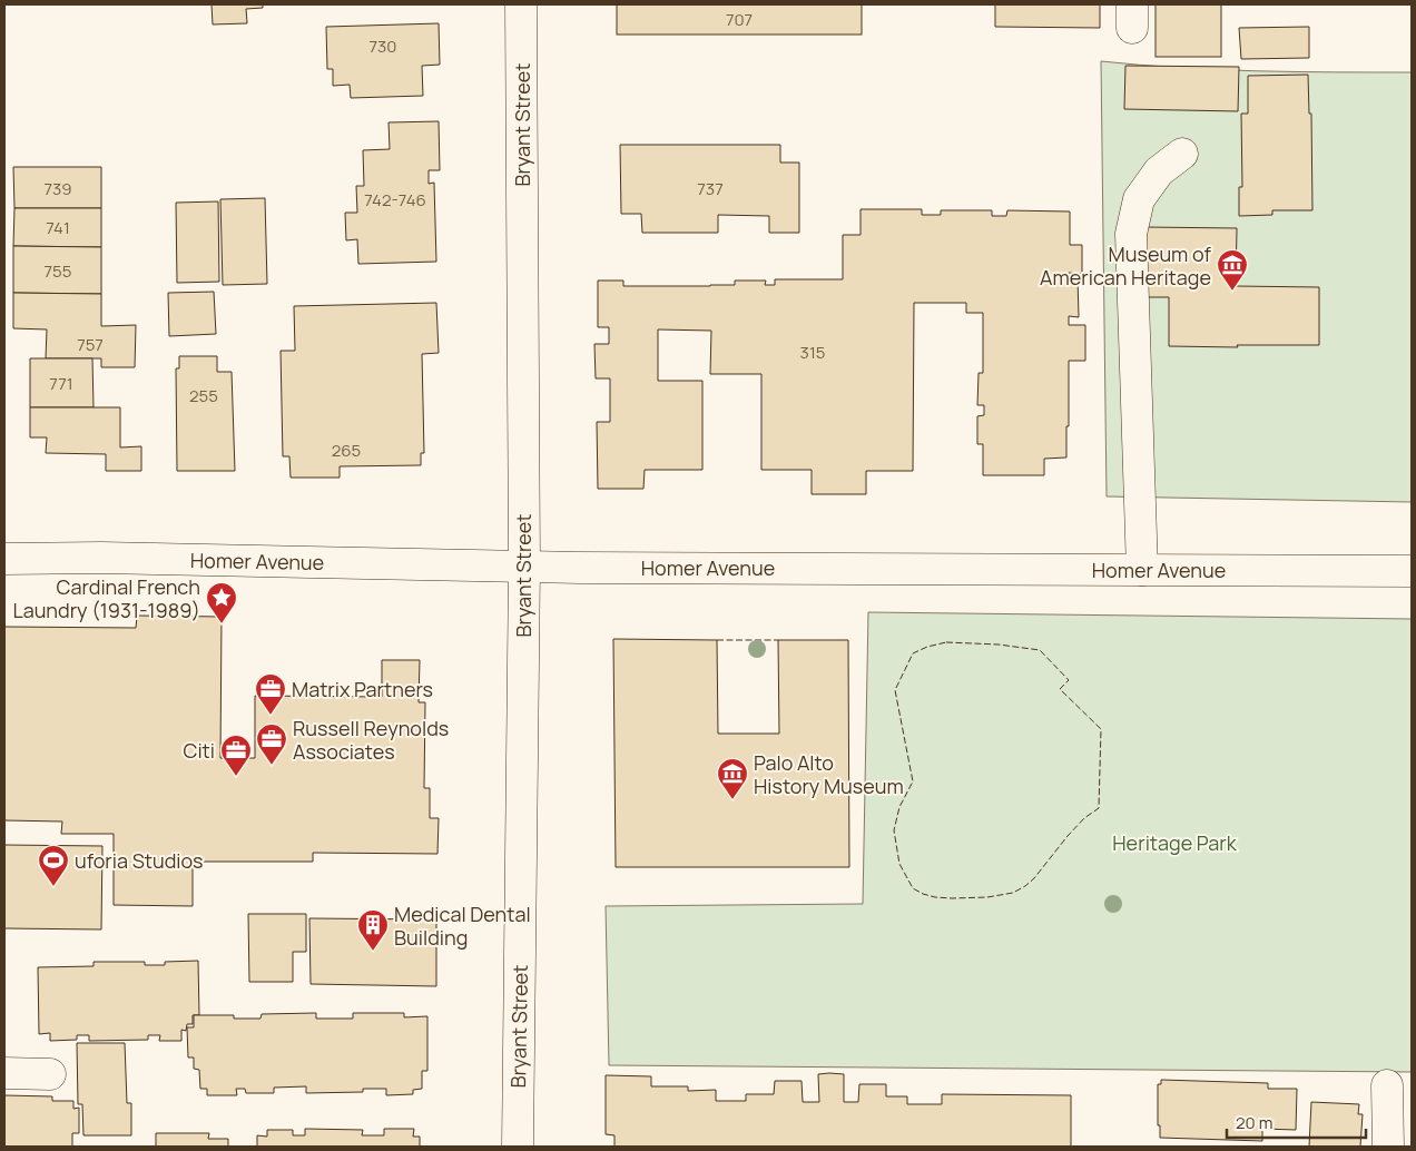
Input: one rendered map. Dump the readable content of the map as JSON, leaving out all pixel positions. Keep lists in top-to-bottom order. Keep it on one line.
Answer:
{"streets":{"street":["Bryant Street","Homer Avenue"]},"crossings":[["Bryant Street","Homer Avenue"]],"parks":["Heritage Park"],"places":{"museum":["Museum of American Heritage","Palo Alto History Museum"],"place":["Cardinal French Laundry (1931-1989)"],"office":["Matrix Partners","Russell Reynolds Associates","Citi"],"sports":["uforia Studios"],"building":["Medical Dental Building"]},"house_numbers":["707","730","739","737","742-746","741","755","757","315","771","255","265"],"scale_bar":"20 m"}
